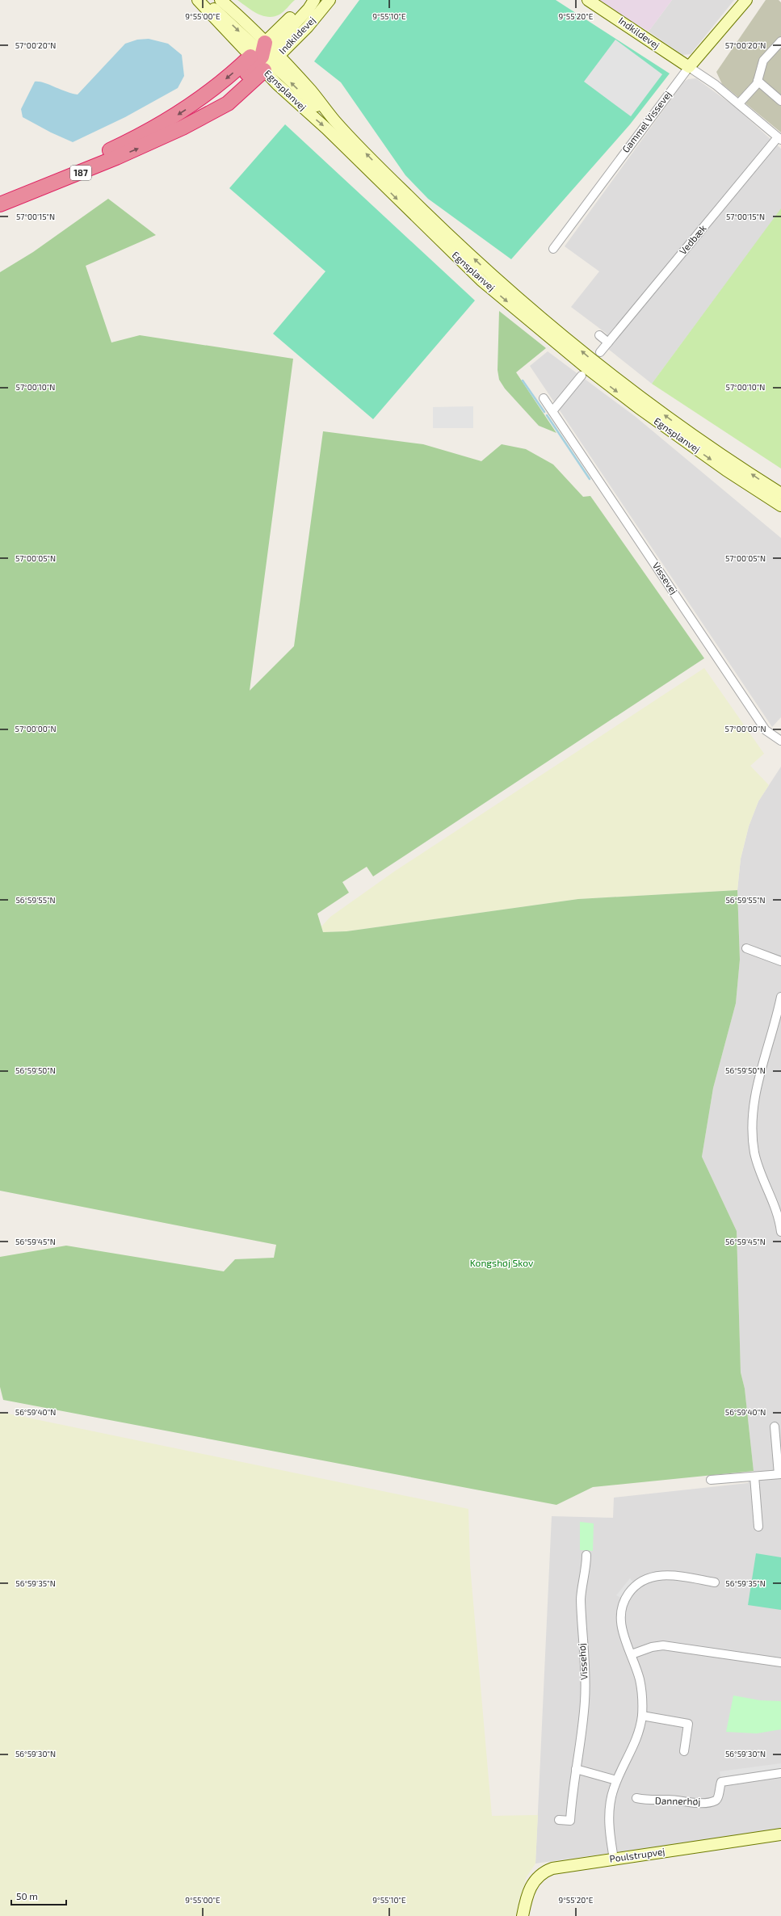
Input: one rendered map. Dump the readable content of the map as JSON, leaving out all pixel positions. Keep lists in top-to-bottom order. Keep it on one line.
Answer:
{"streets":{"highway":["187"],"main road":["Indkildevej","Egnsplanvej","Gammel Vissevej","Poulstrupvej"],"street":["Vedbæk","Vissevej","Vissehøj","Dannerhøj"]},"crossings":[["Indkildevej","Egnsplanvej"],["Indkildevej","Gammel Vissevej"],["Indkildevej","187"],["Egnsplanvej","187"]],"parks":["Kongshøj Skov"],"scale_bar":"50 m","coordinates":["9°55'00\"E","9°55'10\"E","9°55'20\"E","57°00'20\"N","57°00'15\"N","57°00'10\"N","57°00'05\"N","57°00'00\"N","56°59'55\"N","56°59'50\"N","56°59'45\"N","56°59'40\"N","56°59'35\"N","56°59'30\"N"]}
